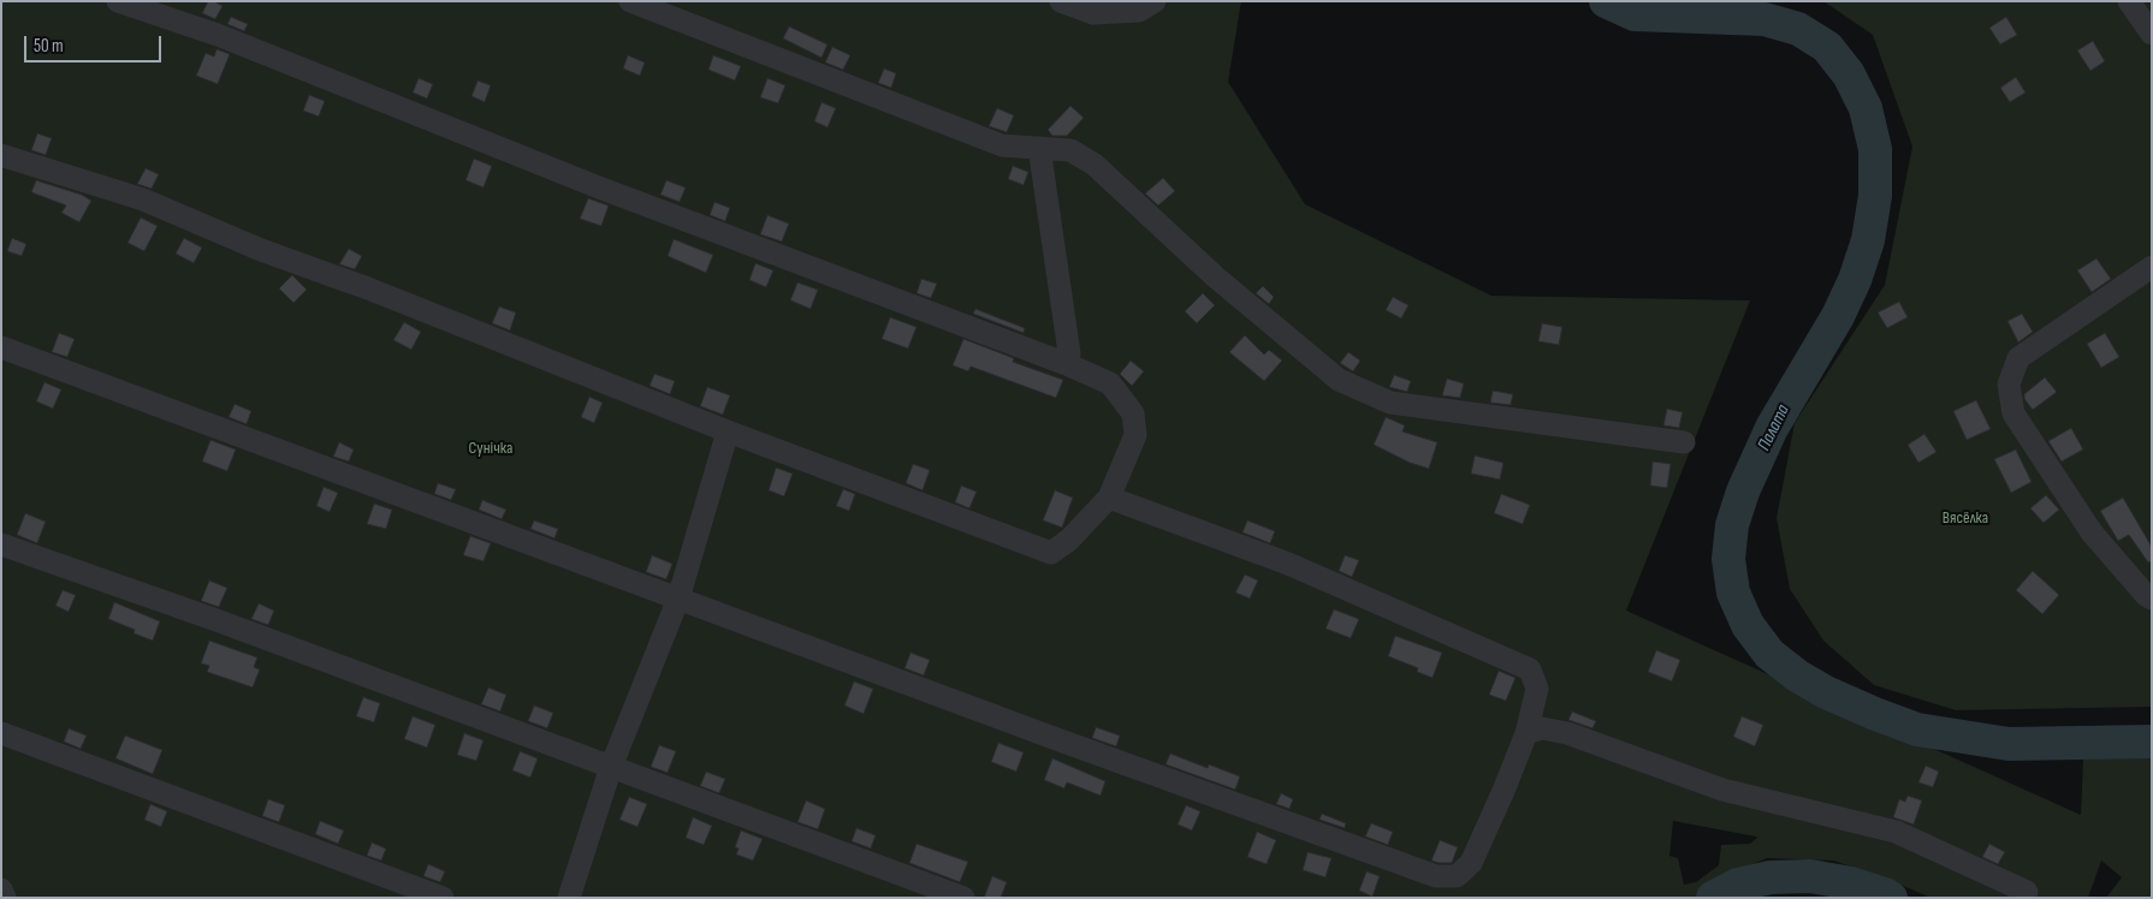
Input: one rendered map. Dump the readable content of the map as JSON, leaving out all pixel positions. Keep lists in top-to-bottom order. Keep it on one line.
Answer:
{"water":["Палата"],"parks":["Сунічка","Вясёлка"],"scale_bar":"50 m"}
